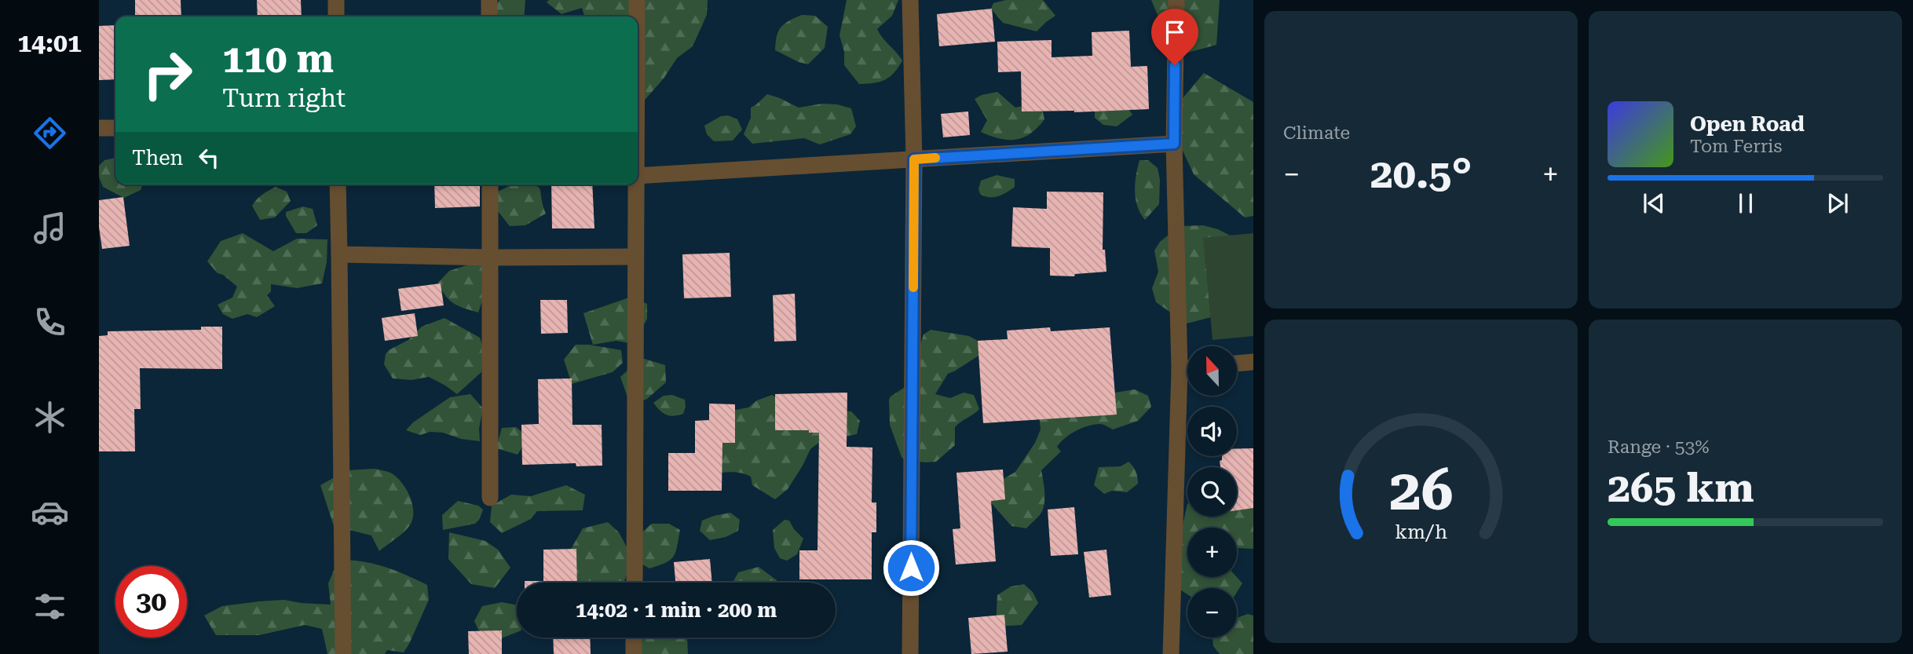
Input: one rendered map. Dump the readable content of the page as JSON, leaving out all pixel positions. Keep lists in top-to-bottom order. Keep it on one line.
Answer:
{"north":"top","page":{"tabs":"14:01","tile":["Climate",["Range · 53%","265 km"]],"turn":["110 m","Turn right"],"song":["Open Road","Tom Ferris"],"then":"Then","heat":["−","20.5°","+"],"map_buttons":["+","−"],"limit":"30","trip":"14:02 · 1 min · 200 m","gauge":["26","km/h"]}}
